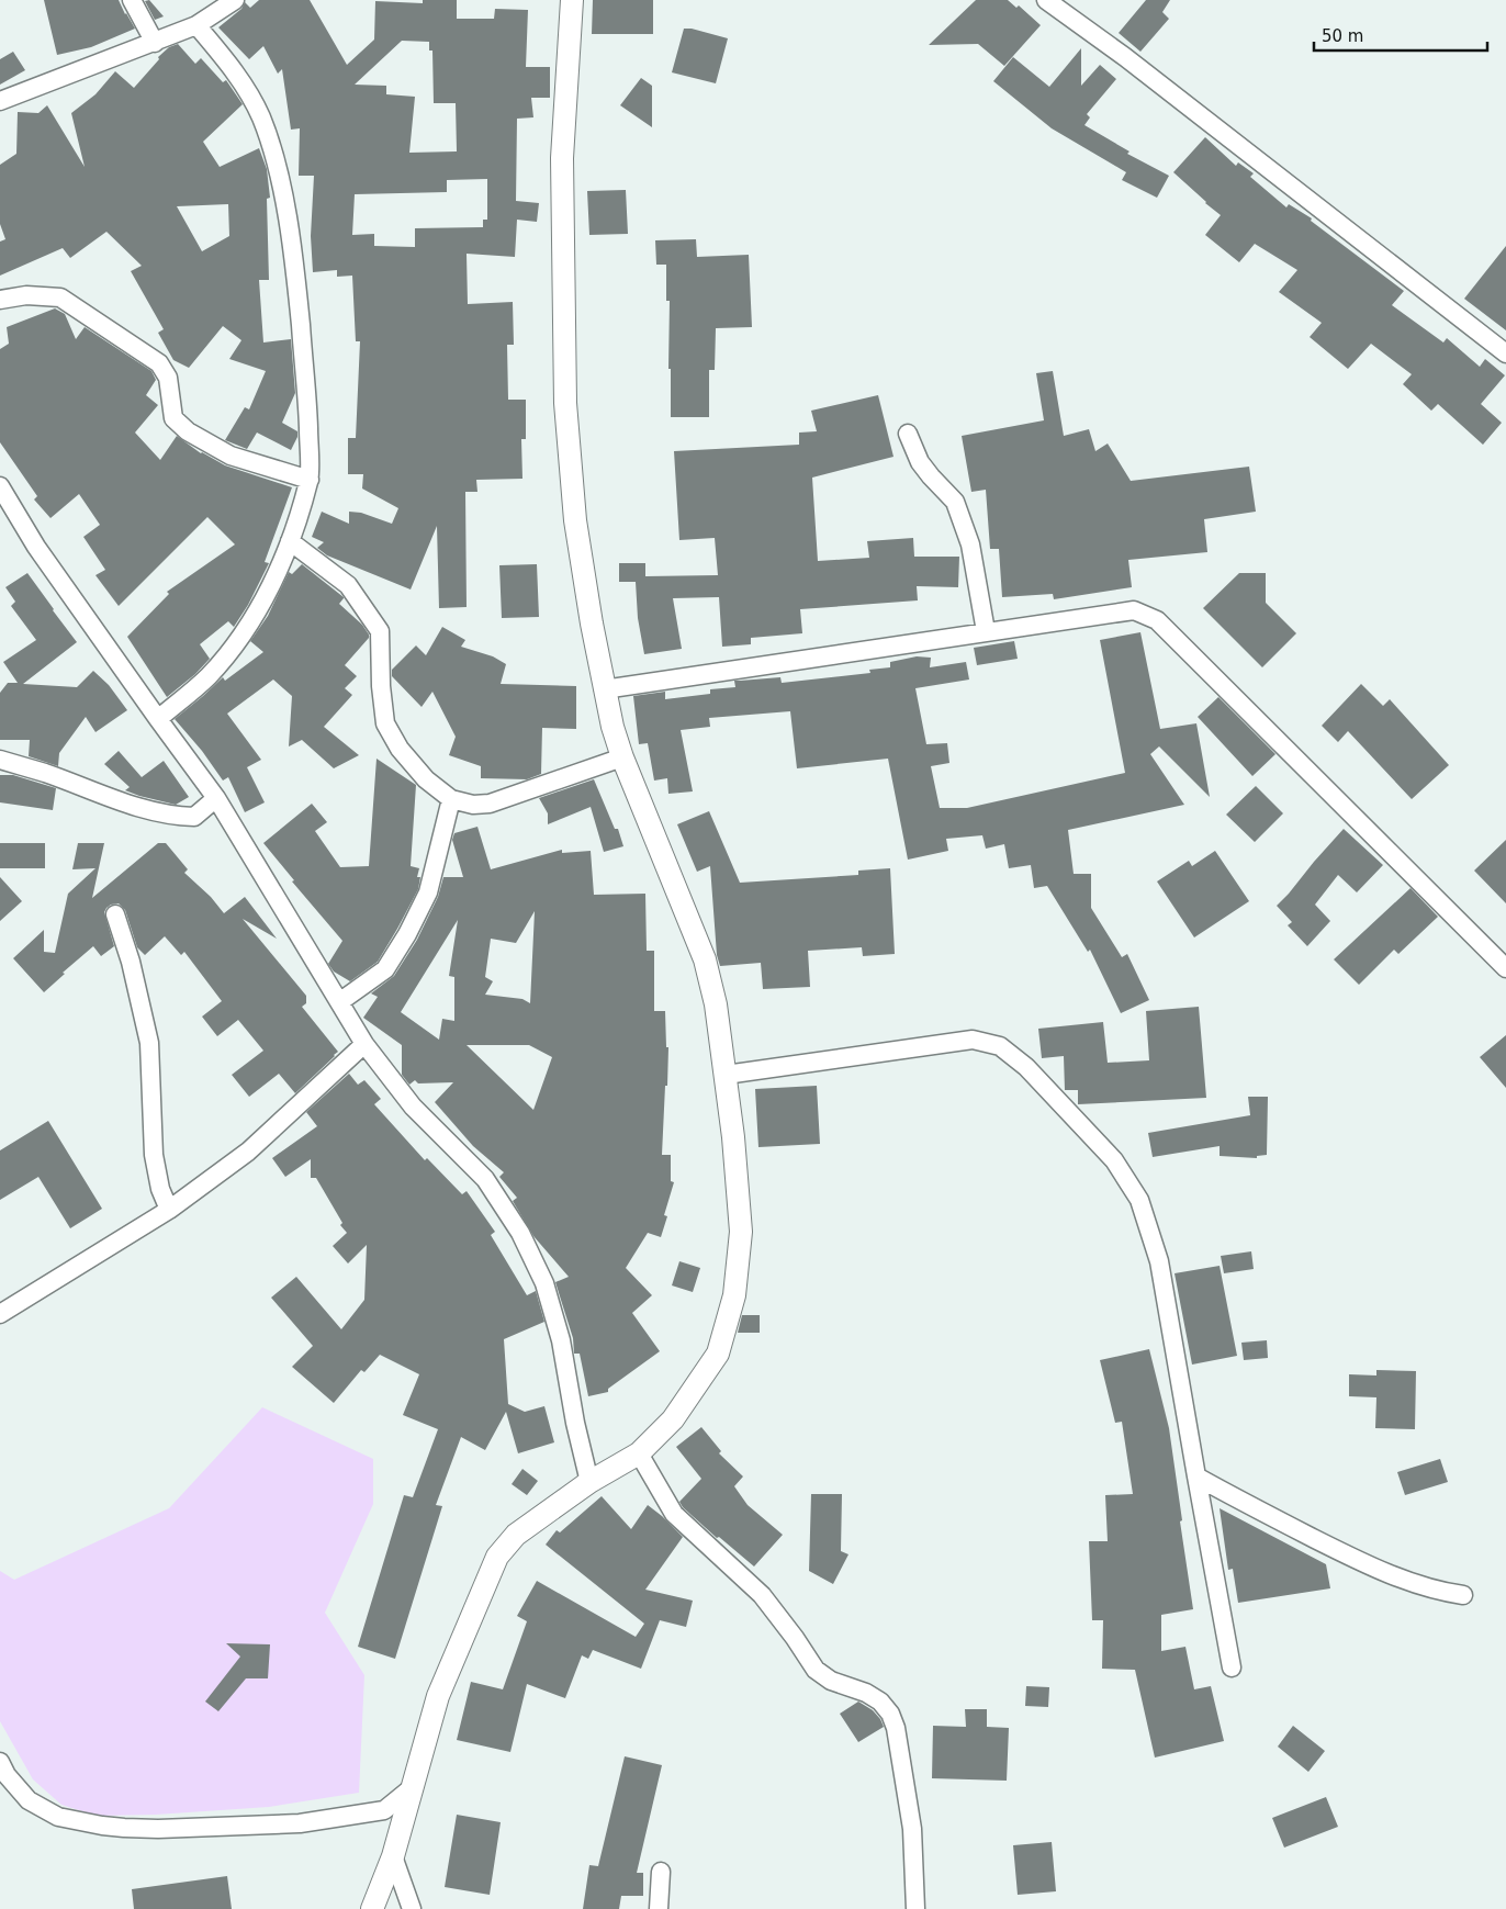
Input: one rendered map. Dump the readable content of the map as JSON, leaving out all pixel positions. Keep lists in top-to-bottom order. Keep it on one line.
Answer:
{"scale_bar":"50 m"}
